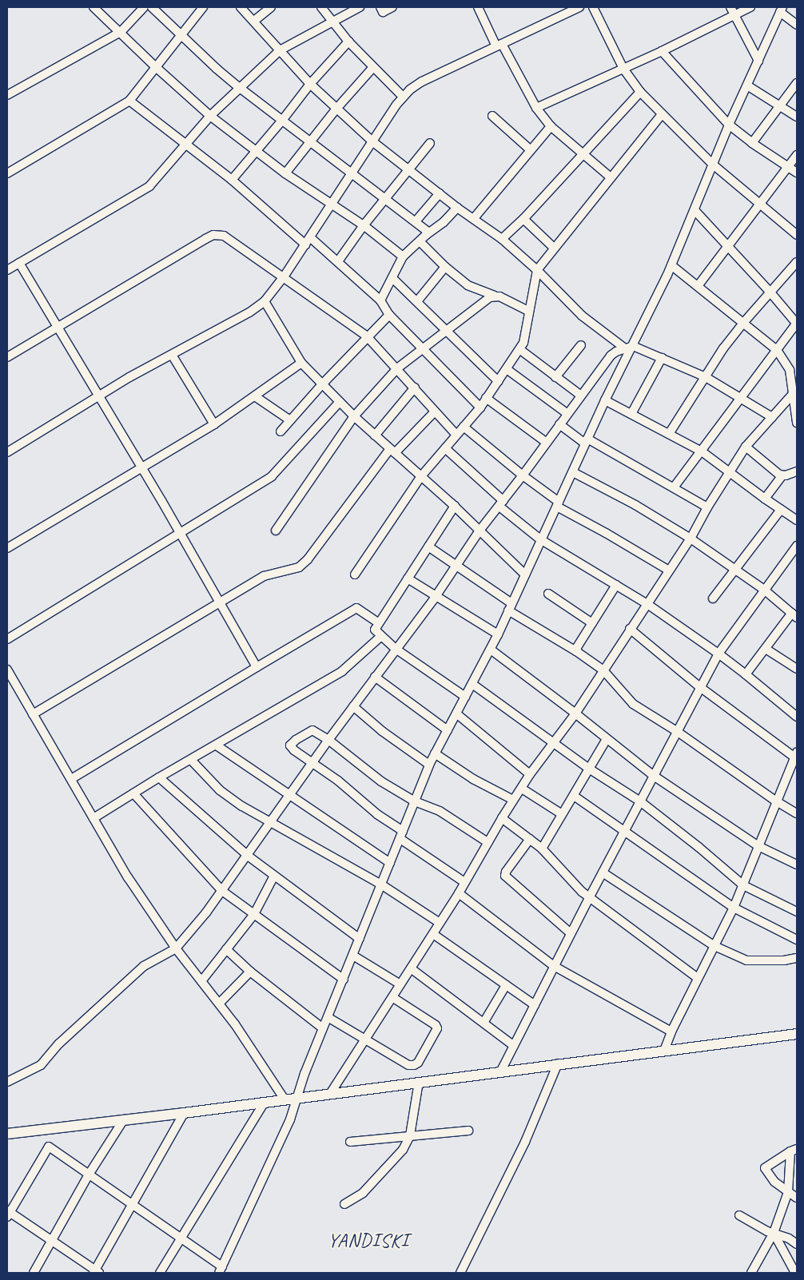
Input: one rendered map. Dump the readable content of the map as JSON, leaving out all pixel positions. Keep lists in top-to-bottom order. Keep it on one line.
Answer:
{"districts":["YANDISKI"]}
